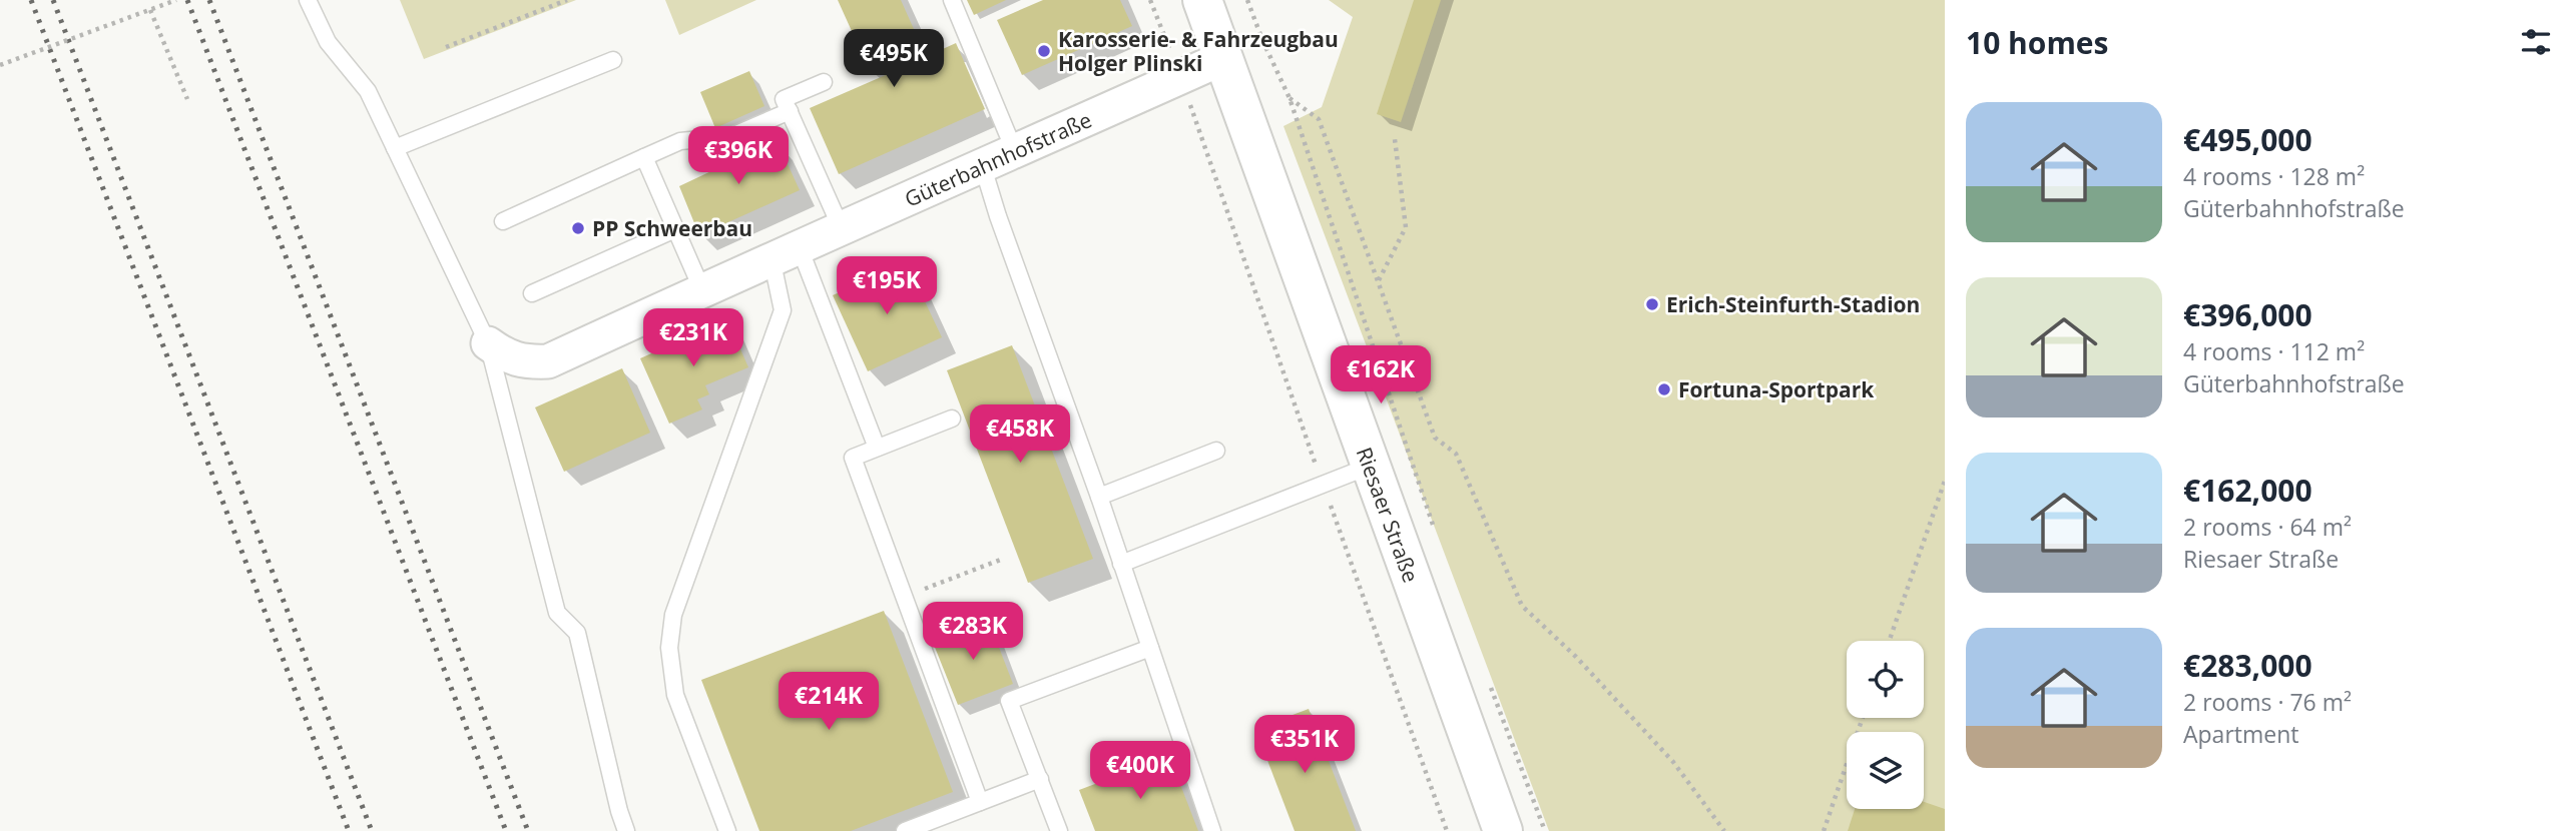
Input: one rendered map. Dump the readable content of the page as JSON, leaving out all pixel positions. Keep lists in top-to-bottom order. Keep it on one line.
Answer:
{"streets":{"main road":["Riesaer Straße"],"street":["Güterbahnhofstraße"]},"crossings":[["Güterbahnhofstraße","Riesaer Straße"]],"places":["Karosserie- & Fahrzeugbau Holger Plinski","PP Schweerbau","Erich-Steinfurth-Stadion","Fortuna-Sportpark"],"page":{"heading":"10 homes","price":["€495K","€396K","€195K","€231K","€162K","€458K","€283K","€214K","€351K","€400K"],"list":[{"name":"€495,000","note":"4 rooms · 128 m² · Güterbahnhofstraße"},{"name":"€396,000","note":"4 rooms · 112 m² · Güterbahnhofstraße"},{"name":"€162,000","note":"2 rooms · 64 m² · Riesaer Straße"},{"name":"€283,000","note":"2 rooms · 76 m² · Apartment"}]}}
